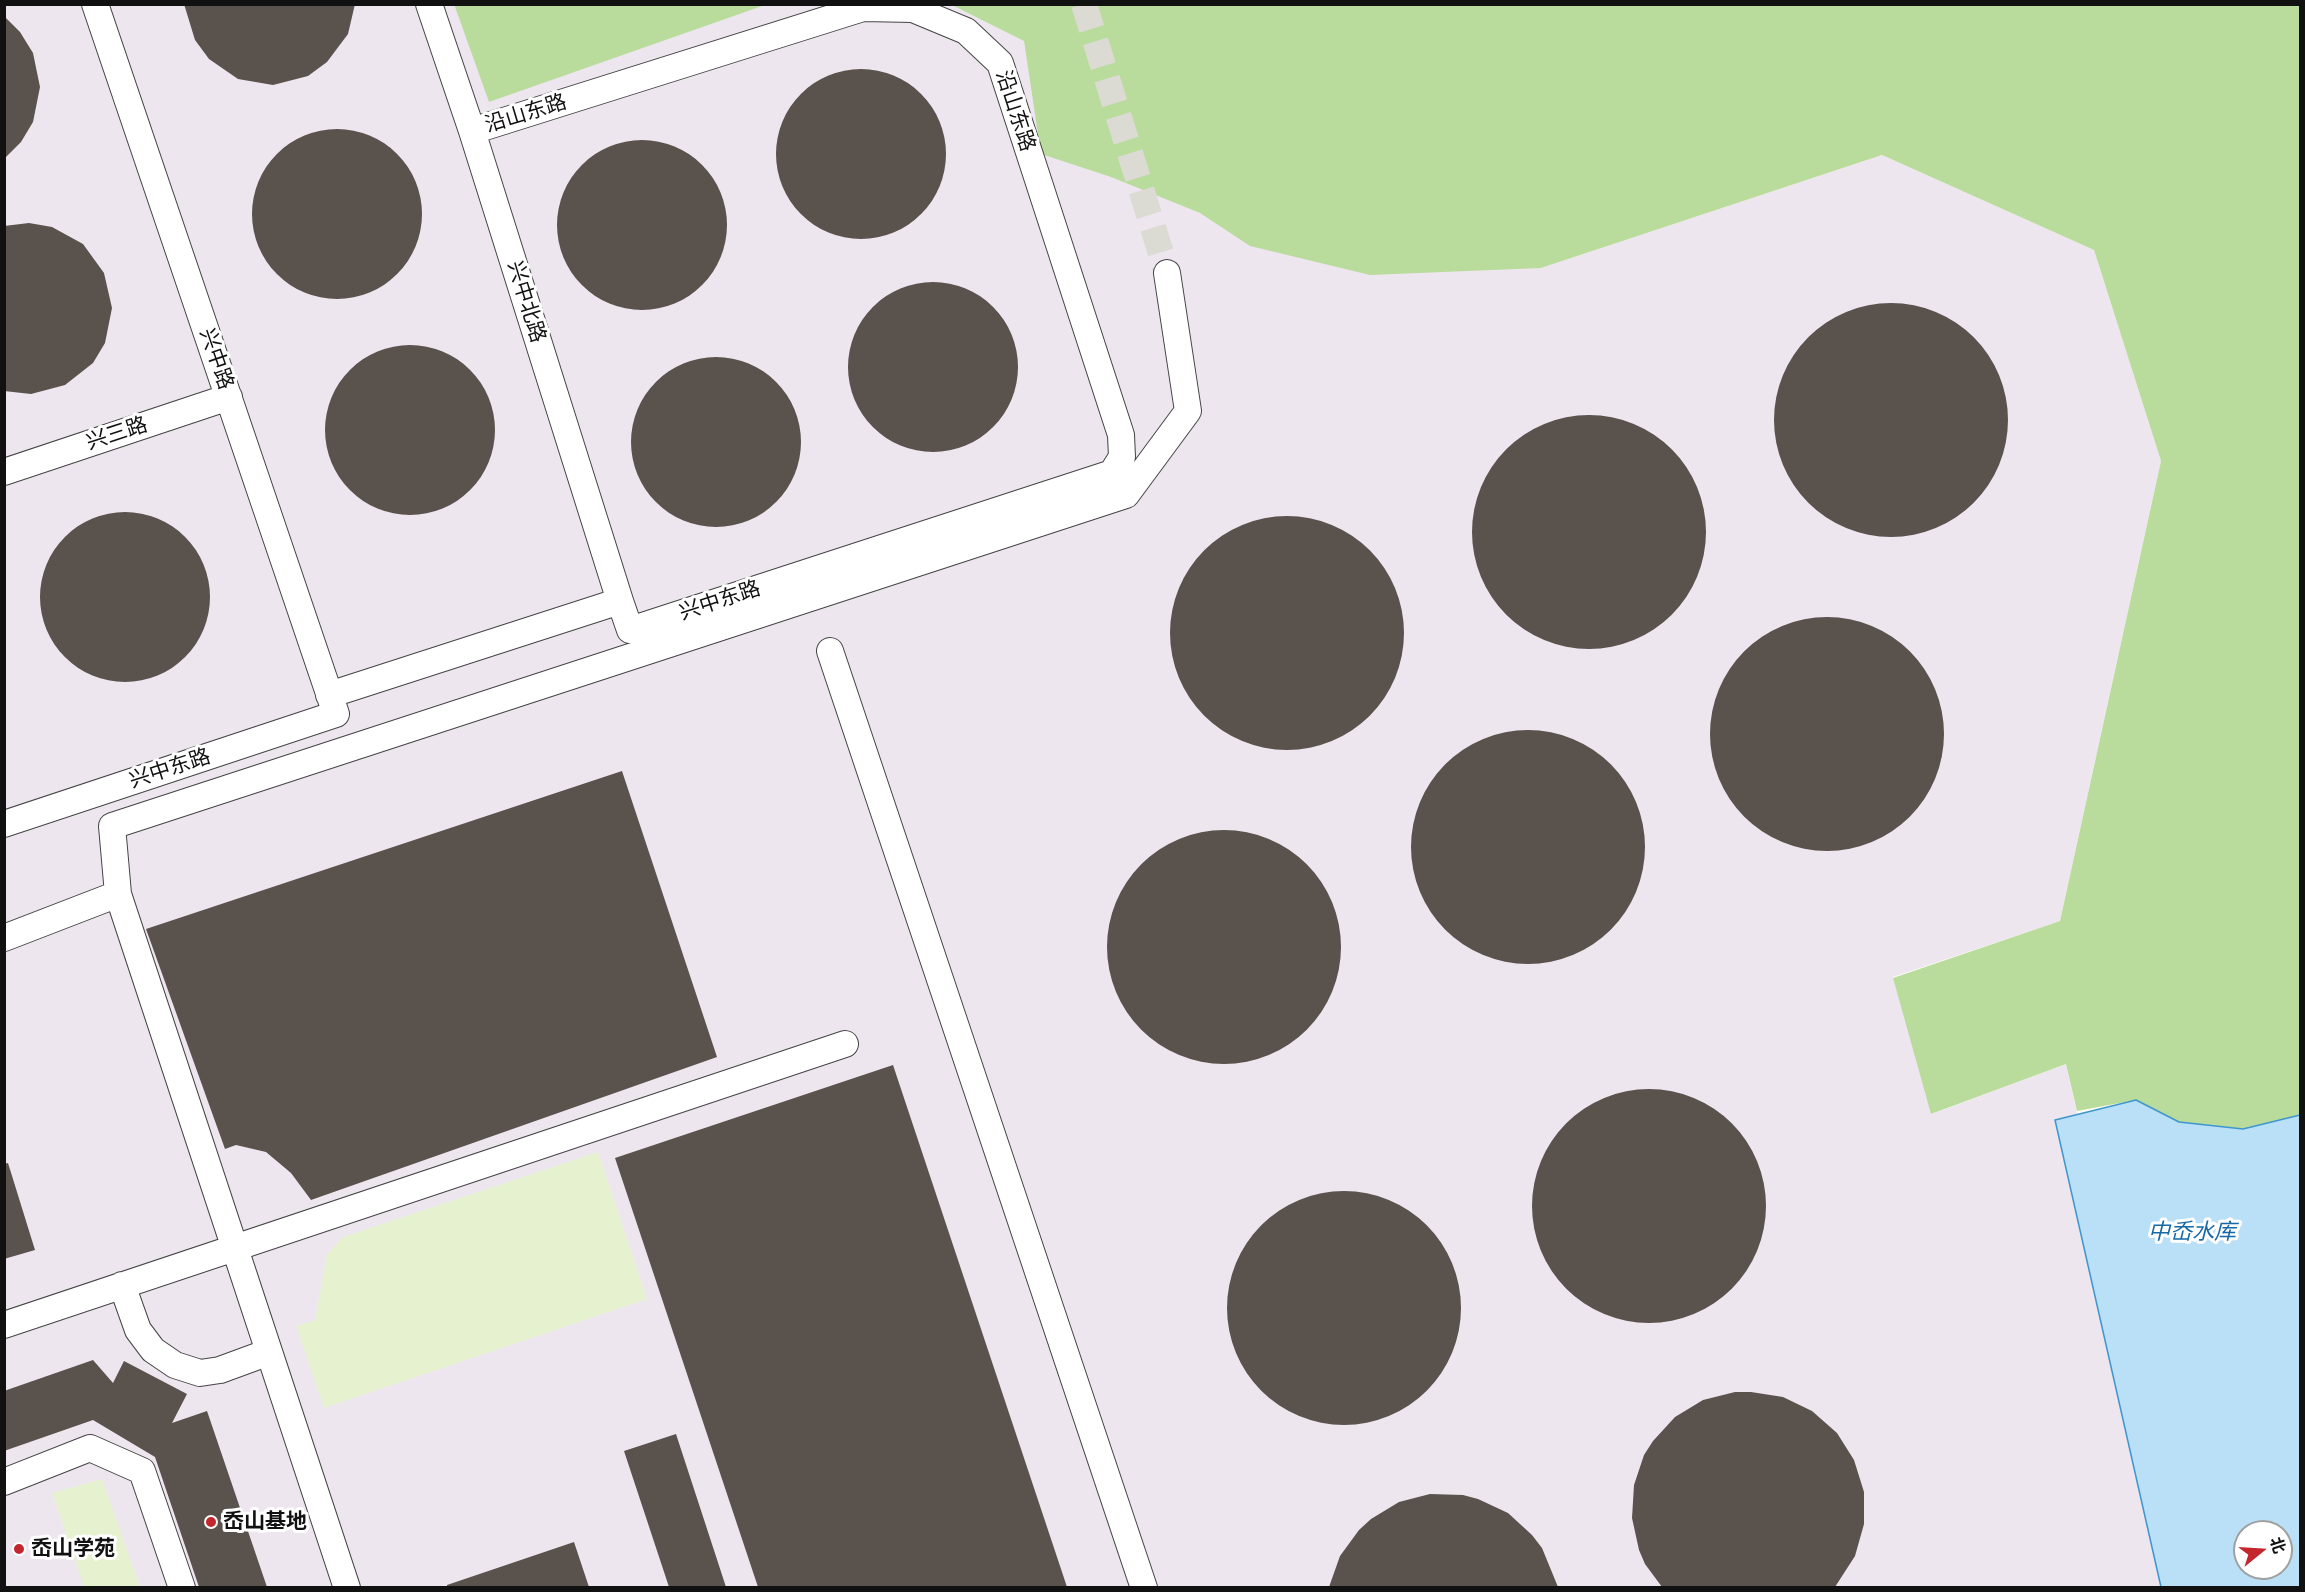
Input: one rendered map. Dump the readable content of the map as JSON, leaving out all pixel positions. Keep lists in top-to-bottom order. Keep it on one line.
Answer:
{"streets":{"lane":["沿山东路","兴中北路","兴中路","兴三路","兴中东路"]},"crossings":[["沿山东路","兴中北路"],["沿山东路","兴中东路"],["兴中北路","兴中东路"],["兴中路","兴三路"],["兴中路","兴中东路"]],"water":["中岙水库"],"places":["岙山基地","岙山学苑"],"north":"right"}
